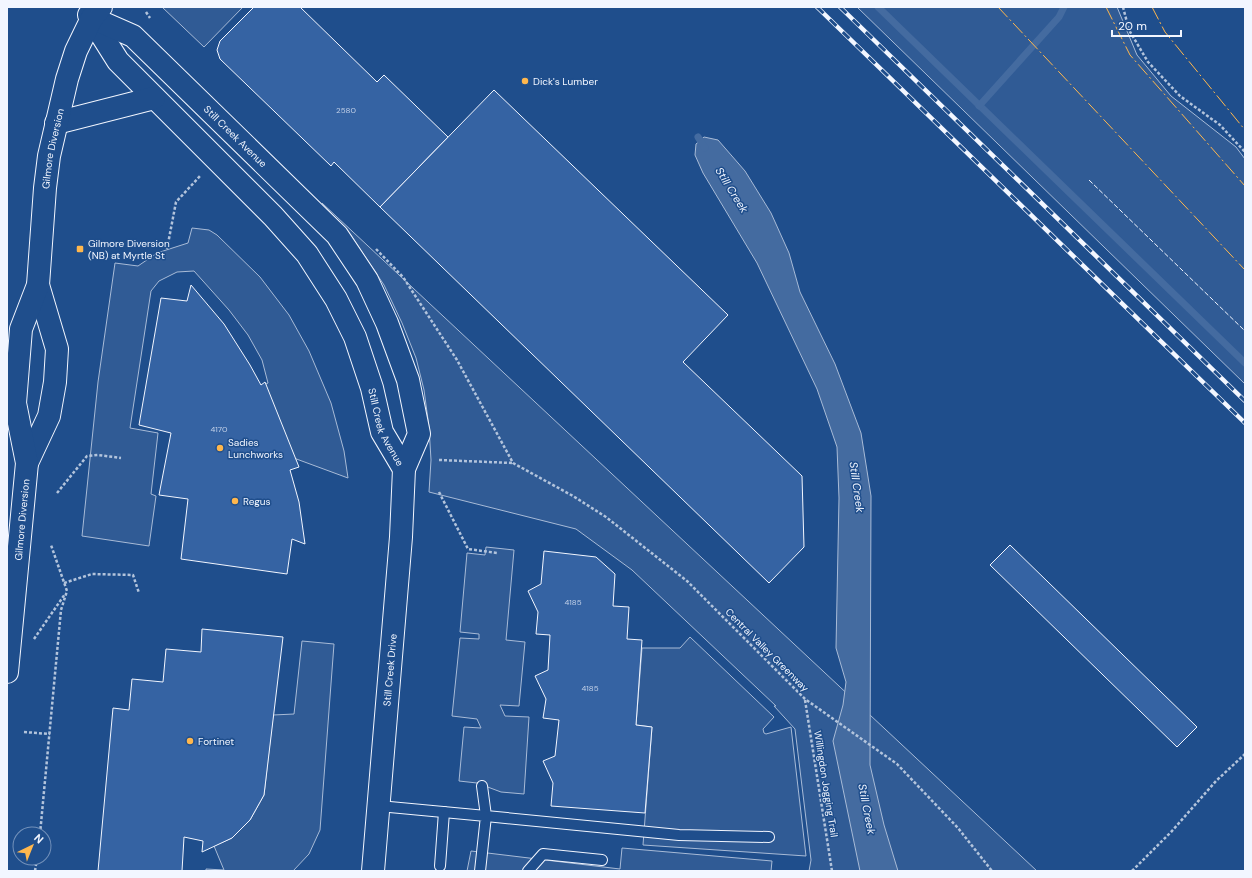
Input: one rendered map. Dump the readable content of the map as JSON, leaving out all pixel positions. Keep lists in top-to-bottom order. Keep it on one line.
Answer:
{"streets":{"street":["Still Creek Avenue","Gilmore Diversion","Still Creek Drive"],"path":["Central Valley Greenway","Willingdon Jogging Trail"]},"crossings":[["Still Creek Avenue","Gilmore Diversion"],["Still Creek Avenue","Still Creek Drive"],["Central Valley Greenway","Willingdon Jogging Trail"]],"water":["Still Creek"],"places":{"other":["Dick's Lumber","Sadies Lunchworks","Regus","Fortinet"],"transit":["Gilmore Diversion (NB) at Myrtle St"]},"house_numbers":["2580","4170","4185","4185"],"scale_bar":"20 m","north":"top right"}
